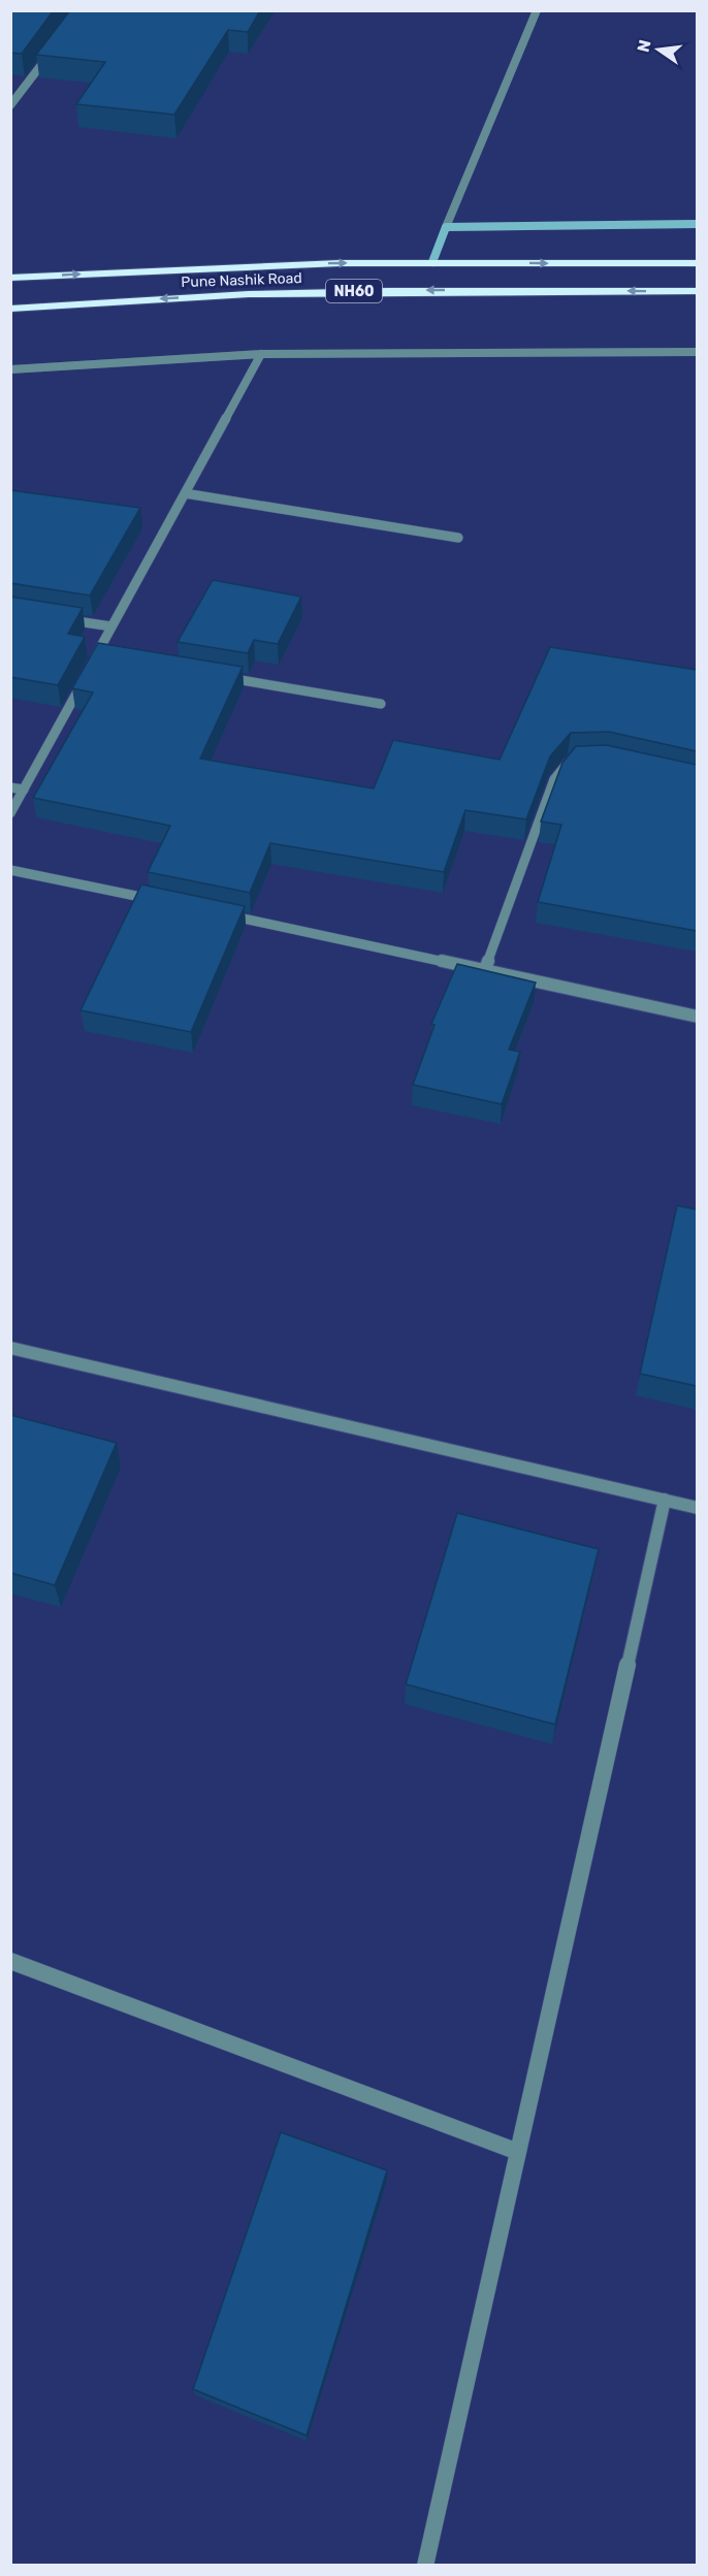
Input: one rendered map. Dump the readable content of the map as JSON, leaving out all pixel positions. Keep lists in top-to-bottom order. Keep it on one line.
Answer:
{"streets":{"highway":["Pune Nashik Road","NH60"]},"north":"left"}
